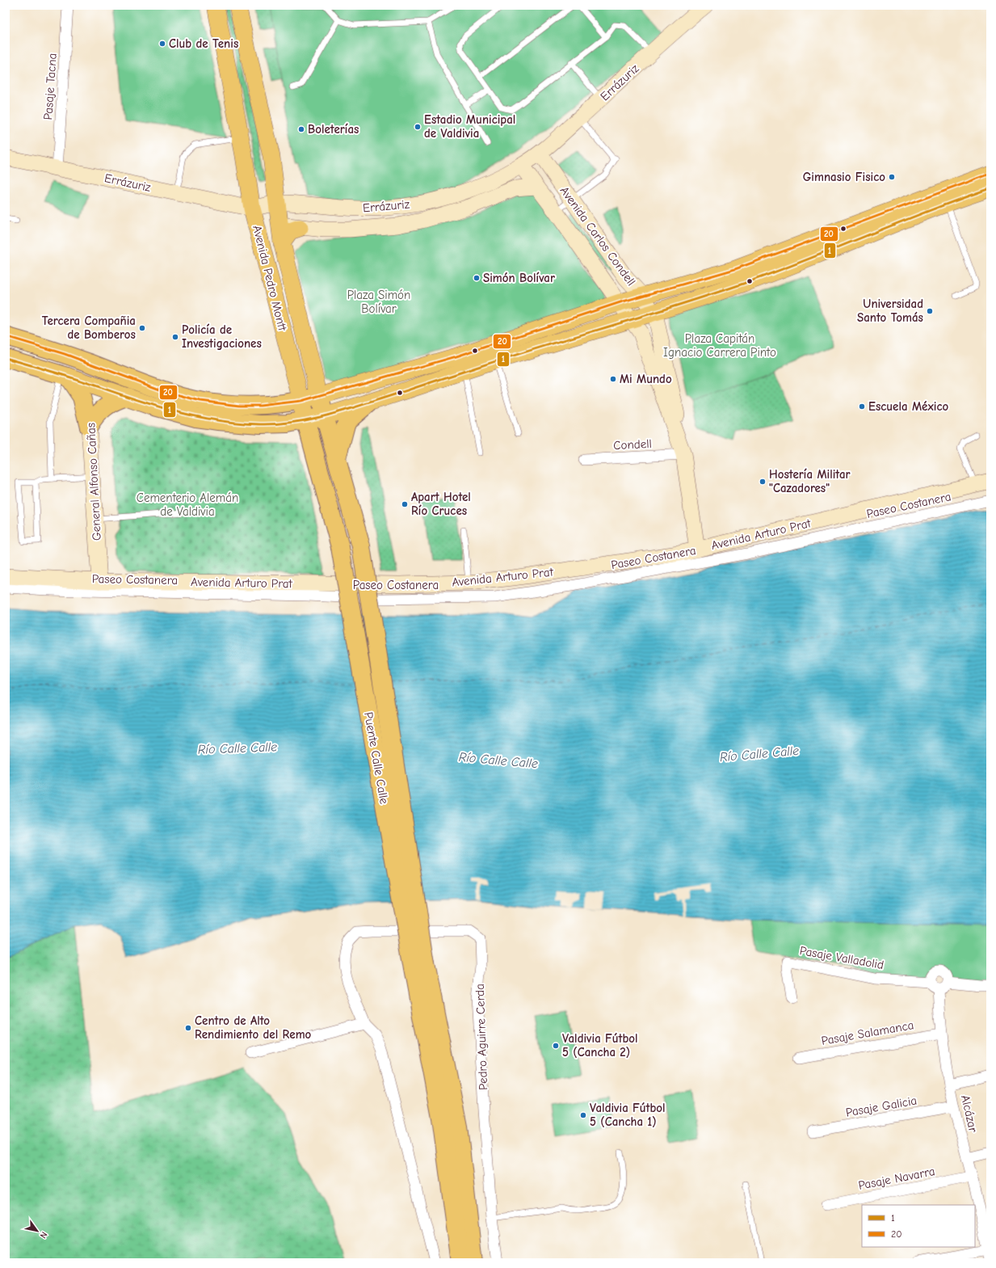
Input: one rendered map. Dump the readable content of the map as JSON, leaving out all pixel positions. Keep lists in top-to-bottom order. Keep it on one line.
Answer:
{"streets":{"highway":["Avenida Pedro Montt","Puente Calle Calle"],"main road":["Errázuriz","Avenida Carlos Condell","General Alfonso Cañas","Avenida Arturo Prat"],"street":["Pasaje Tacna","Condell","Paseo Costanera","Pasaje Valladolid","Pasaje Salamanca","Pedro Aguirre Cerda","Pasaje Galicia","Alcázar","Pasaje Navarra"]},"crossings":[["Errázuriz","Pasaje Tacna"],["Errázuriz","Avenida Carlos Condell"],["Errázuriz","Avenida Pedro Montt"],["Avenida Carlos Condell","Condell"],["Avenida Carlos Condell","Avenida Arturo Prat"],["Avenida Pedro Montt","Puente Calle Calle"],["General Alfonso Cañas","Avenida Arturo Prat"],["Pasaje Valladolid","Alcázar"],["Pasaje Salamanca","Alcázar"],["Pasaje Galicia","Alcázar"],["Alcázar","Pasaje Navarra"]],"water":["Río Calle Calle"],"parks":["Plaza Simón Bolívar","Plaza Capitán Ignacio Carrera Pinto","Cementerio Alemán de Valdivia"],"places":["Club de Tenis","Estadio Municipal de Valdivia","Boleterías","Gimnasio Fisico","Simón Bolívar","Universidad Santo Tomás","Tercera Compañia de Bomberos","Policía de Investigaciones","Mi Mundo","Escuela México","Hostería Militar \"Cazadores\"","Apart Hotel Río Cruces","Centro de Alto Rendimiento del Remo","Valdivia Fútbol 5 (Cancha 2)","Valdivia Fútbol 5 (Cancha 1)"],"lines":["transit line 20","transit line 1"],"legend":["1","20"],"north":"bottom right"}
